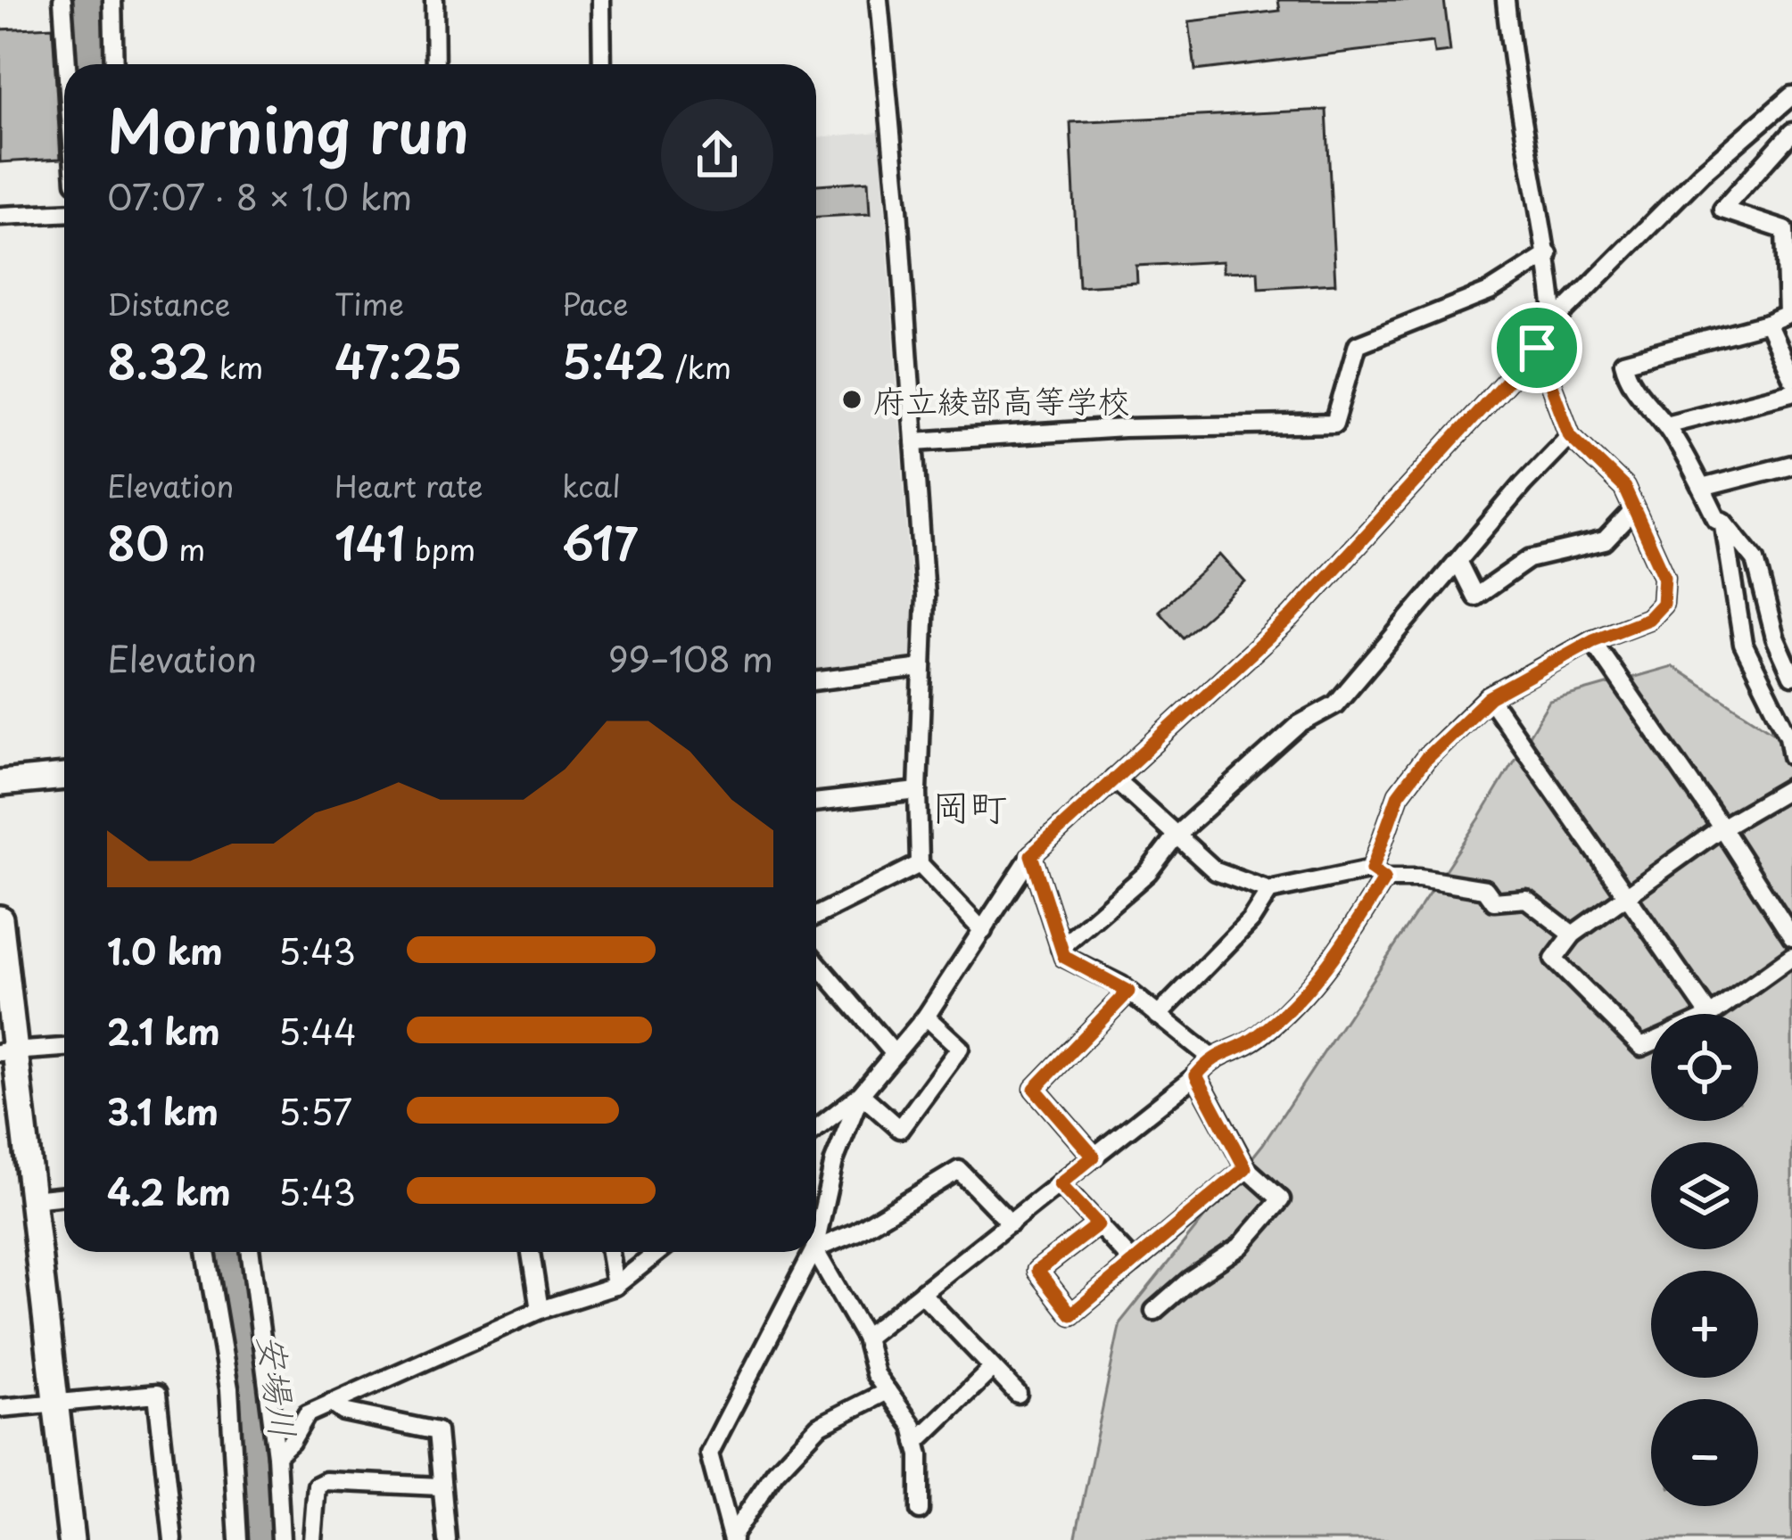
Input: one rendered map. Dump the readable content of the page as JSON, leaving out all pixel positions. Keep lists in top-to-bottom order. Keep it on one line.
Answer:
{"districts":["岡町"],"water":["安場川"],"places":["府立綾部高等学校"],"page":{"heading":["Morning run","07:07 · 8 × 1.0 km"],"stats":[["Distance","8.32 km"],["Time","47:25"],["Pace","5:42 /km"],["Elevation","80 m"],["Heart rate","141 bpm"],["kcal","617"]],"chart":["Elevation","99–108 m"],"list":[{"name":"1.0 km","note":"5:43"},{"name":"2.1 km","note":"5:44"},{"name":"3.1 km","note":"5:57"},{"name":"4.2 km","note":"5:43"}],"map_buttons":["+","−"]}}
